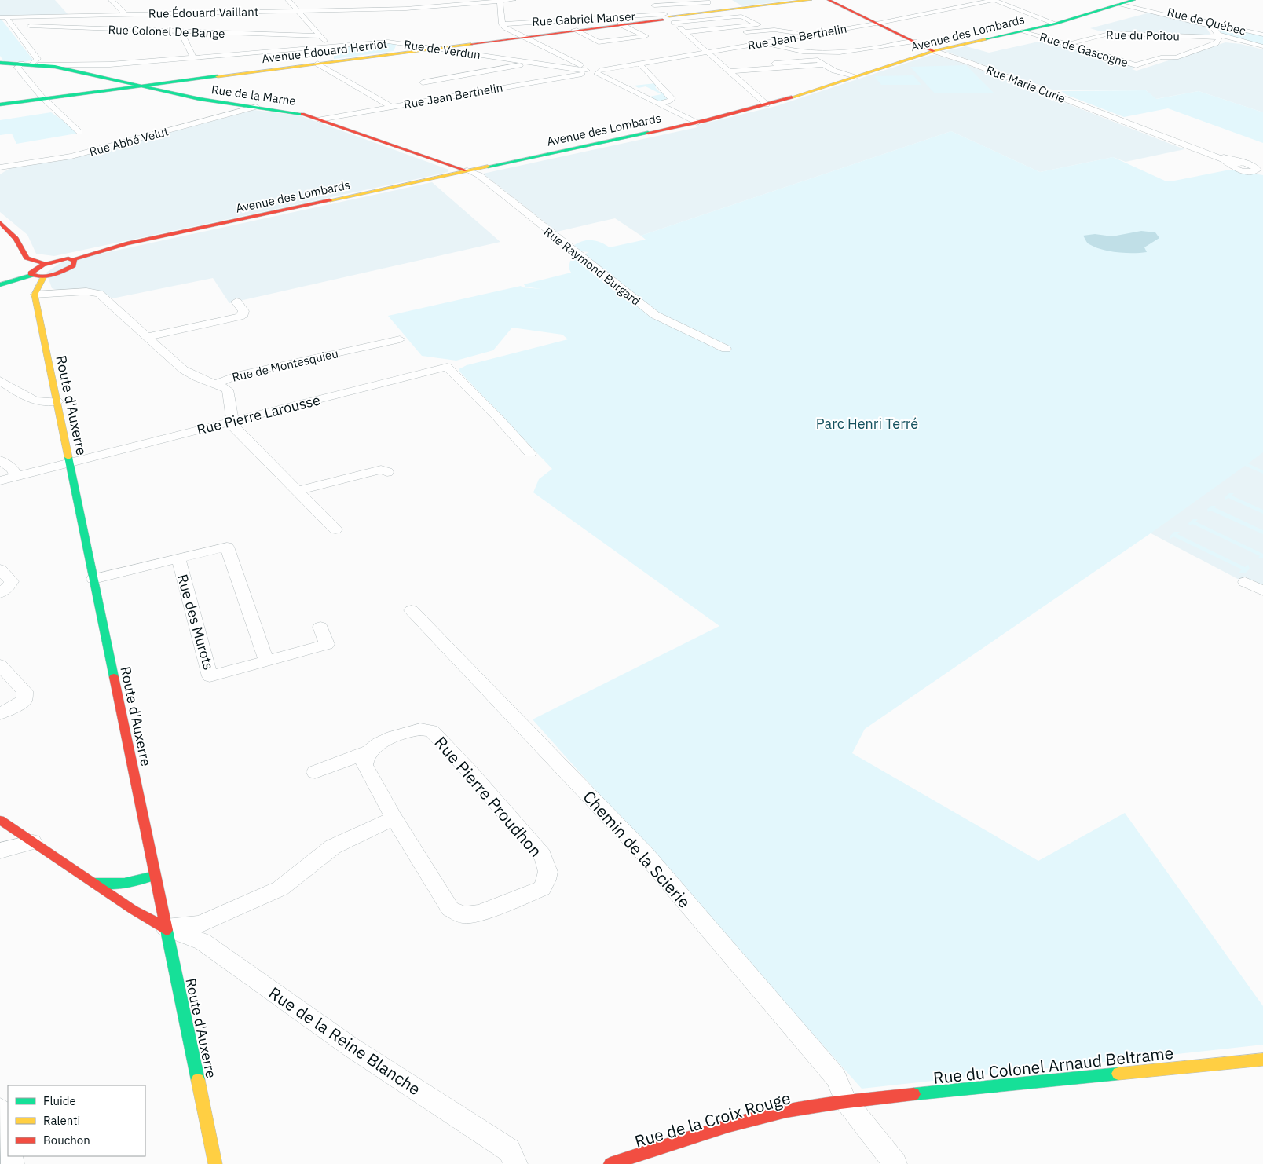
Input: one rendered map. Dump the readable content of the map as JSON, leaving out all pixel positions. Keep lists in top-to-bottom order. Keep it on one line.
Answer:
{"streets":{"street":["Rue Édouard Vaillant","Rue Gabriel Manser","Rue de Québec","Rue Colonel De Bange","Avenue des Lombards","Rue du Poitou","Rue Jean Berthelin","Rue de Verdun","Rue de Gascogne","Avenue Édouard Herriot","Rue Marie Curie","Rue de la Marne","Rue Abbé Velut","Rue Raymond Burgard","Rue de Montesquieu","Route d'Auxerre","Rue Pierre Larousse","Rue des Murots","Rue Pierre Proudhon","Chemin de la Scierie","Rue de la Reine Blanche","Rue du Colonel Arnaud Beltrame","Rue de la Croix Rouge"]},"crossings":[["Rue Gabriel Manser","Avenue Édouard Herriot"],["Rue de Québec","Avenue des Lombards"],["Rue de Québec","Rue du Poitou"],["Rue de Québec","Rue de Gascogne"],["Avenue des Lombards","Rue de Gascogne"],["Avenue des Lombards","Rue Marie Curie"],["Avenue des Lombards","Rue de la Marne"],["Avenue des Lombards","Rue Raymond Burgard"],["Rue du Poitou","Rue de Gascogne"],["Rue Jean Berthelin","Rue de Verdun"],["Rue Jean Berthelin","Rue de la Marne"],["Rue de Verdun","Avenue Édouard Herriot"],["Rue de Verdun","Rue de la Marne"],["Avenue Édouard Herriot","Rue de la Marne"],["Rue de la Marne","Rue Abbé Velut"],["Rue de la Marne","Rue Raymond Burgard"],["Rue de Montesquieu","Rue Pierre Larousse"],["Route d'Auxerre","Rue Pierre Larousse"],["Route d'Auxerre","Rue des Murots"],["Route d'Auxerre","Rue de la Reine Blanche"],["Chemin de la Scierie","Rue du Colonel Arnaud Beltrame"],["Chemin de la Scierie","Rue de la Croix Rouge"],["Rue du Colonel Arnaud Beltrame","Rue de la Croix Rouge"]],"parks":["Parc Henri Terré"],"legend":["Fluide","Ralenti","Bouchon"]}
